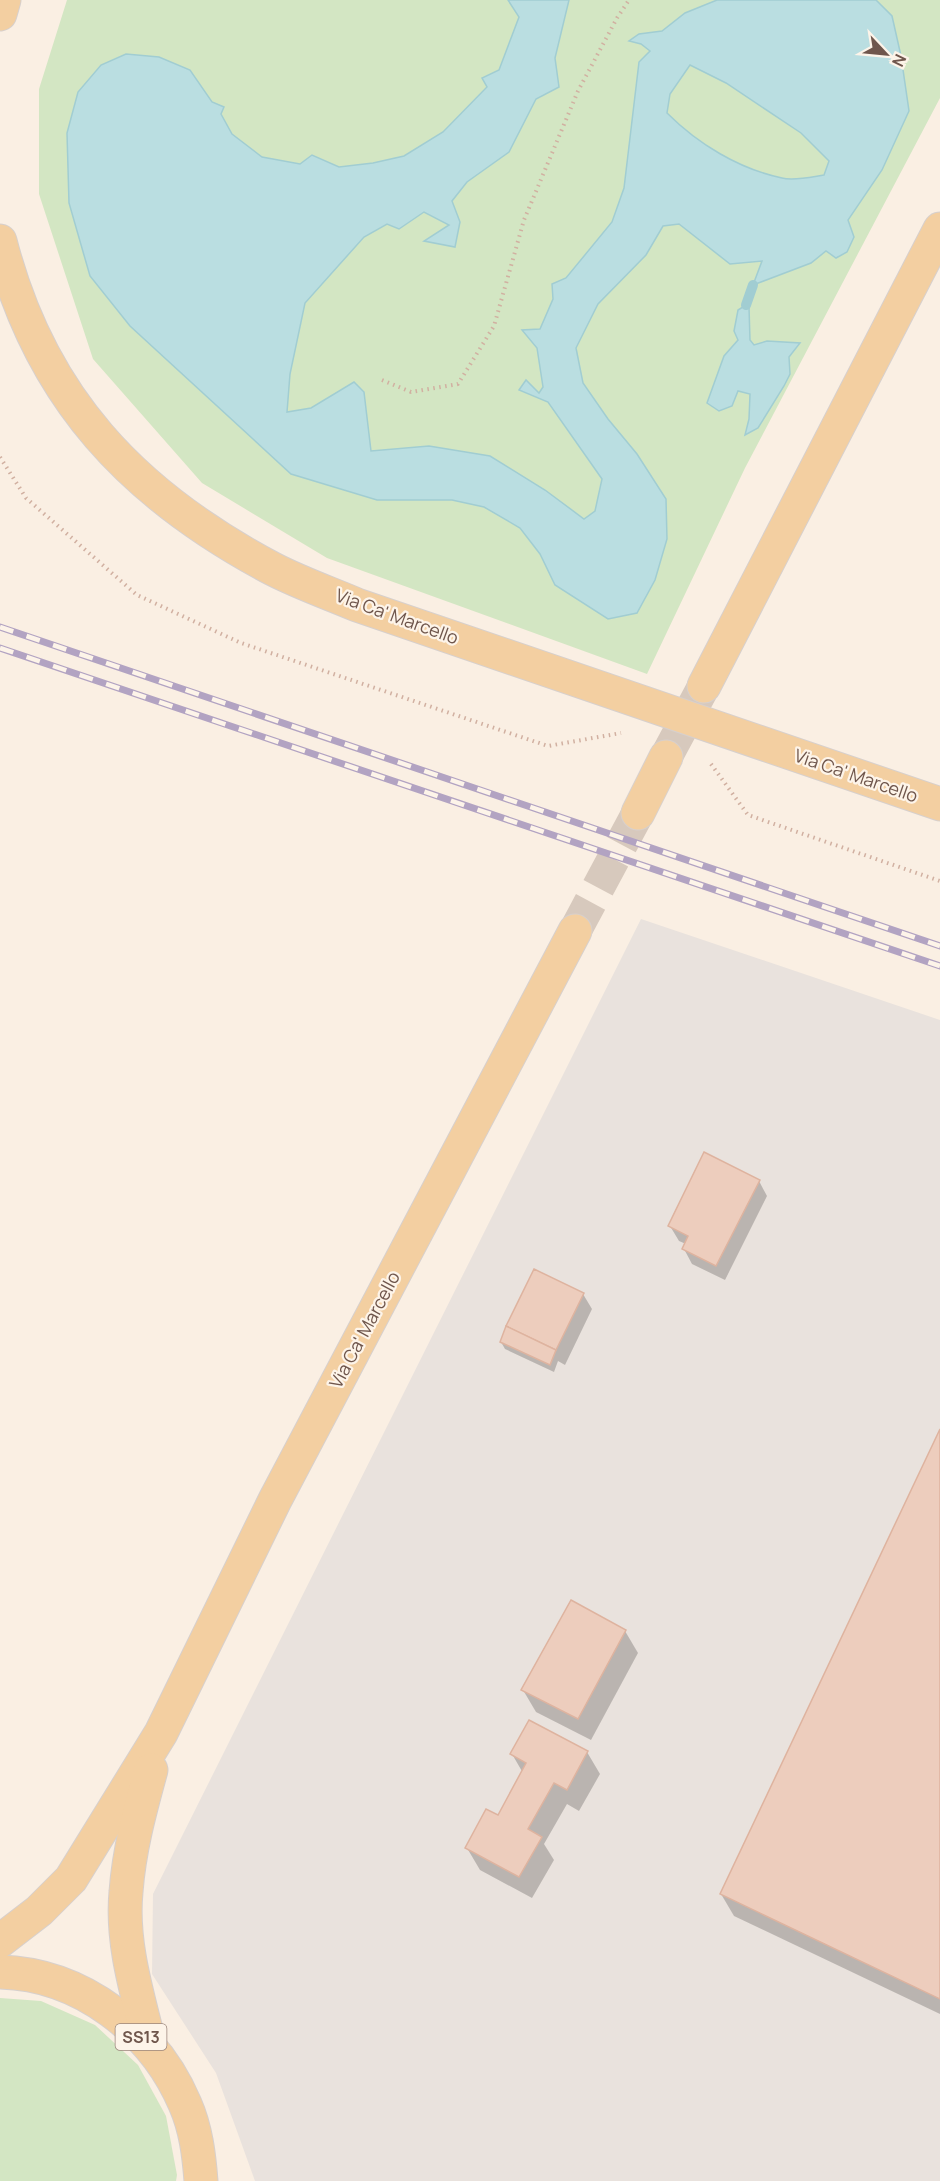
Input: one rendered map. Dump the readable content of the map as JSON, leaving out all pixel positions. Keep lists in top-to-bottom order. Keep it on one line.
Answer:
{"streets":{"main road":["Via Ca' Marcello","SS13"]},"north":"bottom right"}
